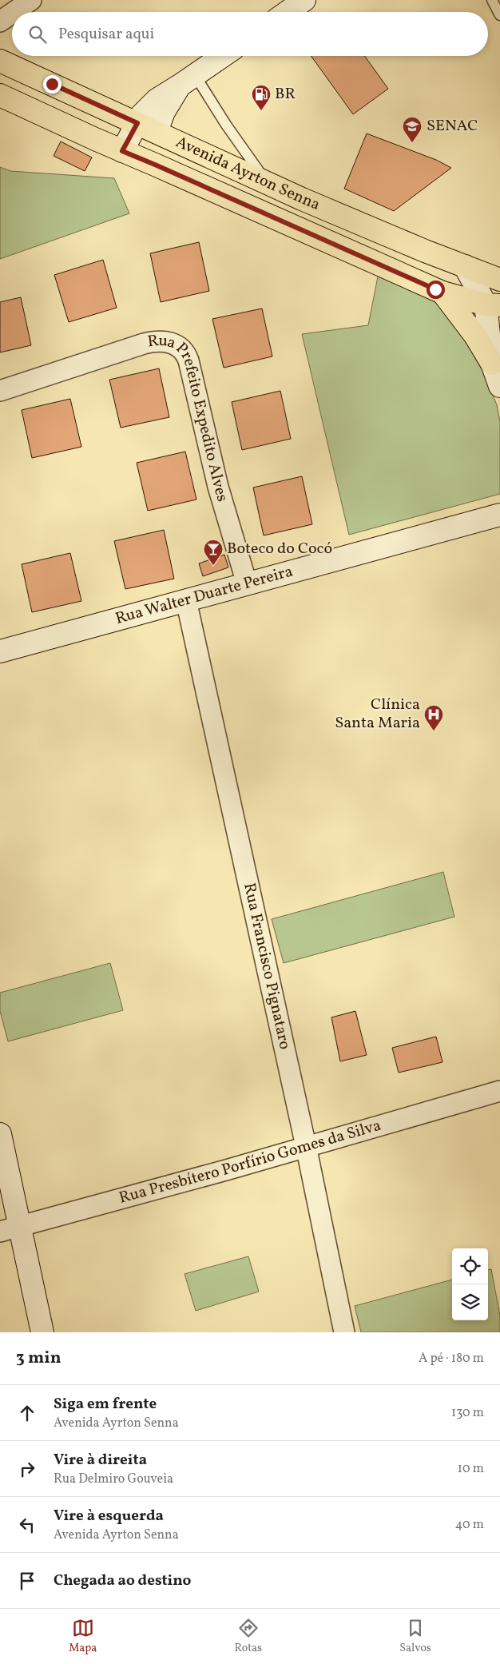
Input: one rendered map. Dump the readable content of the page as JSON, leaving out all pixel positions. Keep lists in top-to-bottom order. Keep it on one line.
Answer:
{"streets":{"main road":["Avenida Ayrton Senna","Rua Walter Duarte Pereira"],"street":["Rua Prefeito Expedito Alves","Rua Francisco Pignataro","Rua Presbítero Porfírio Gomes da Silva"]},"crossings":[["Rua Prefeito Expedito Alves","Rua Walter Duarte Pereira"],["Rua Walter Duarte Pereira","Rua Francisco Pignataro"],["Rua Francisco Pignataro","Rua Presbítero Porfírio Gomes da Silva"]],"places":{"fuel station":["BR"],"school or university":["SENAC"],"bar":["Boteco do Cocó"],"hospital":["Clínica Santa Maria"]},"page":{"search":"Pesquisar aqui","heading":["3 min","A pé · 180 m"],"list":[["Siga em frente","Avenida Ayrton Senna","130 m"],["Vire à direita","Rua Delmiro Gouveia","10 m"],["Vire à esquerda","Avenida Ayrton Senna","40 m"],"Chegada ao destino"],"nav":["Mapa","Rotas","Salvos"]}}
